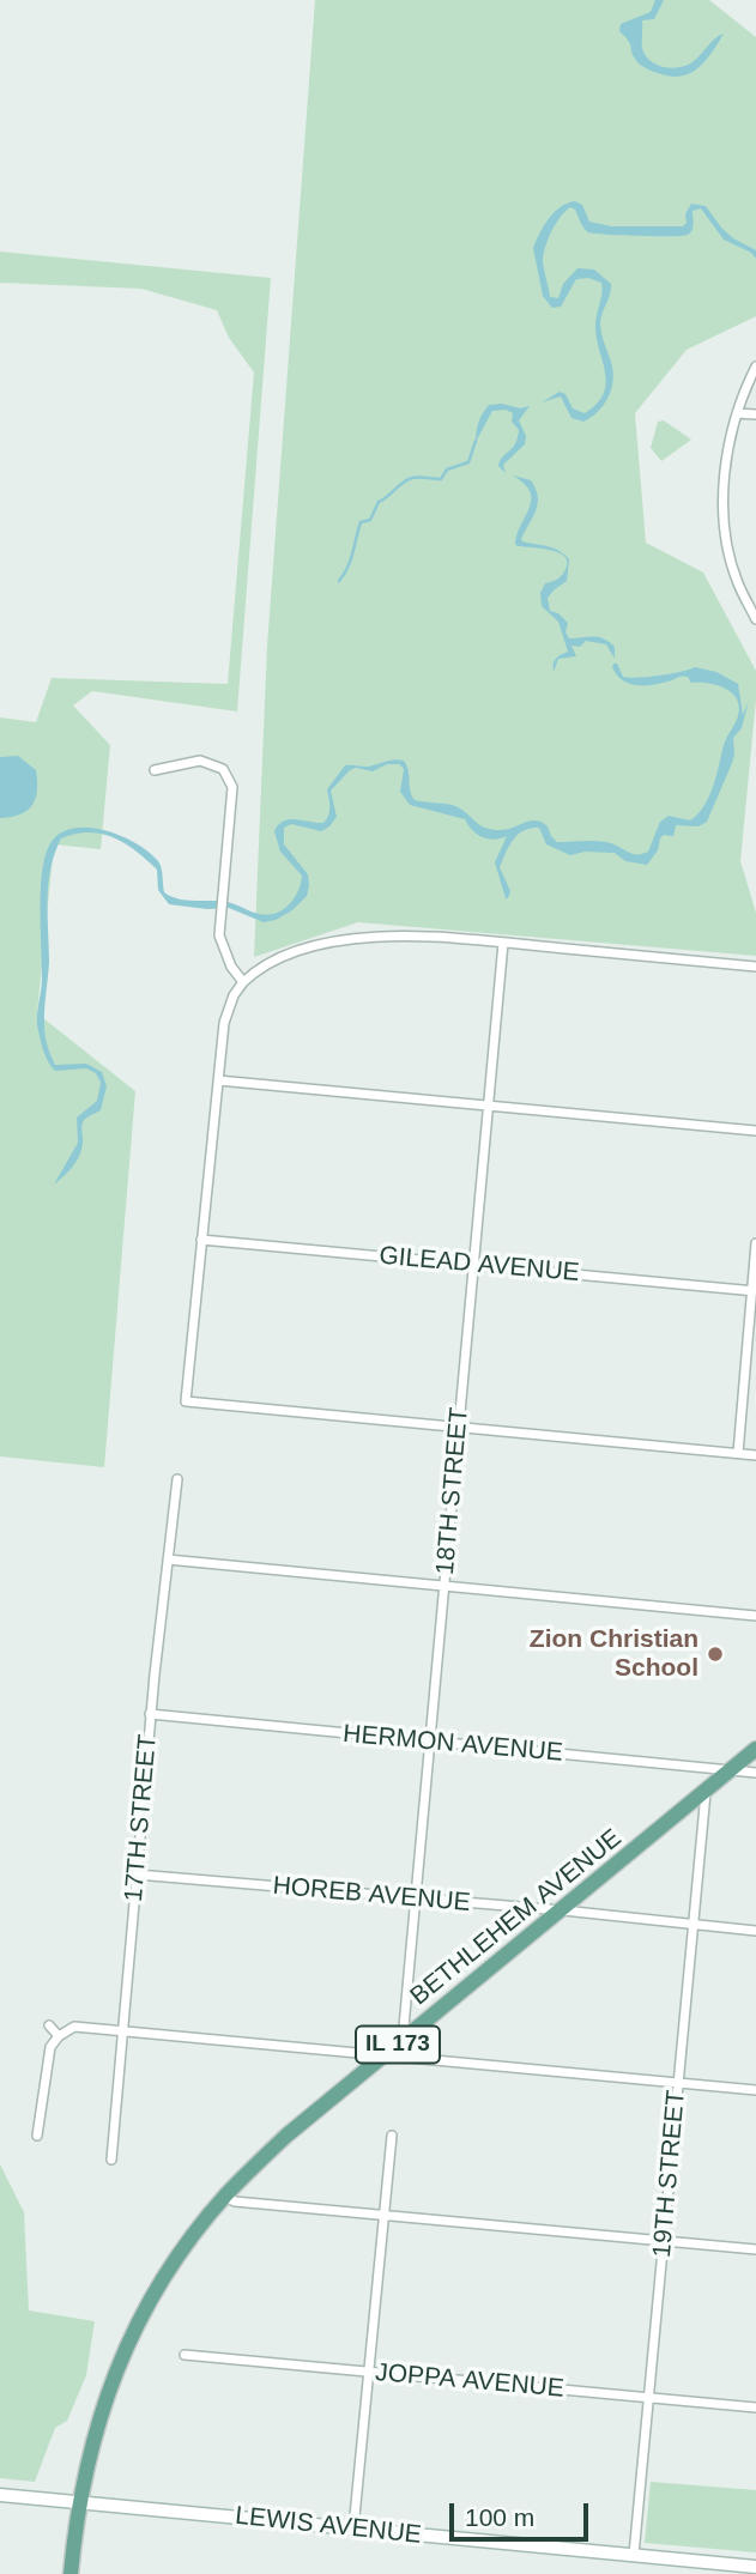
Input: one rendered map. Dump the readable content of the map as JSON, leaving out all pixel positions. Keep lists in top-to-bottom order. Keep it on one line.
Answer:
{"streets":{"main road":["BETHLEHEM AVENUE","IL 173","LEWIS AVENUE"],"street":["GILEAD AVENUE","18TH STREET","HERMON AVENUE","17TH STREET","HOREB AVENUE","19TH STREET","JOPPA AVENUE"]},"crossings":[["GILEAD AVENUE","18TH STREET"],["18TH STREET","HERMON AVENUE"],["18TH STREET","HOREB AVENUE"],["18TH STREET","BETHLEHEM AVENUE"],["HERMON AVENUE","17TH STREET"],["HERMON AVENUE","BETHLEHEM AVENUE"],["17TH STREET","HOREB AVENUE"],["HOREB AVENUE","BETHLEHEM AVENUE"],["HOREB AVENUE","19TH STREET"],["BETHLEHEM AVENUE","IL 173"],["BETHLEHEM AVENUE","19TH STREET"],["BETHLEHEM AVENUE","LEWIS AVENUE"],["IL 173","LEWIS AVENUE"],["19TH STREET","JOPPA AVENUE"],["19TH STREET","LEWIS AVENUE"]],"places":["Zion Christian School"],"scale_bar":"100 m"}
